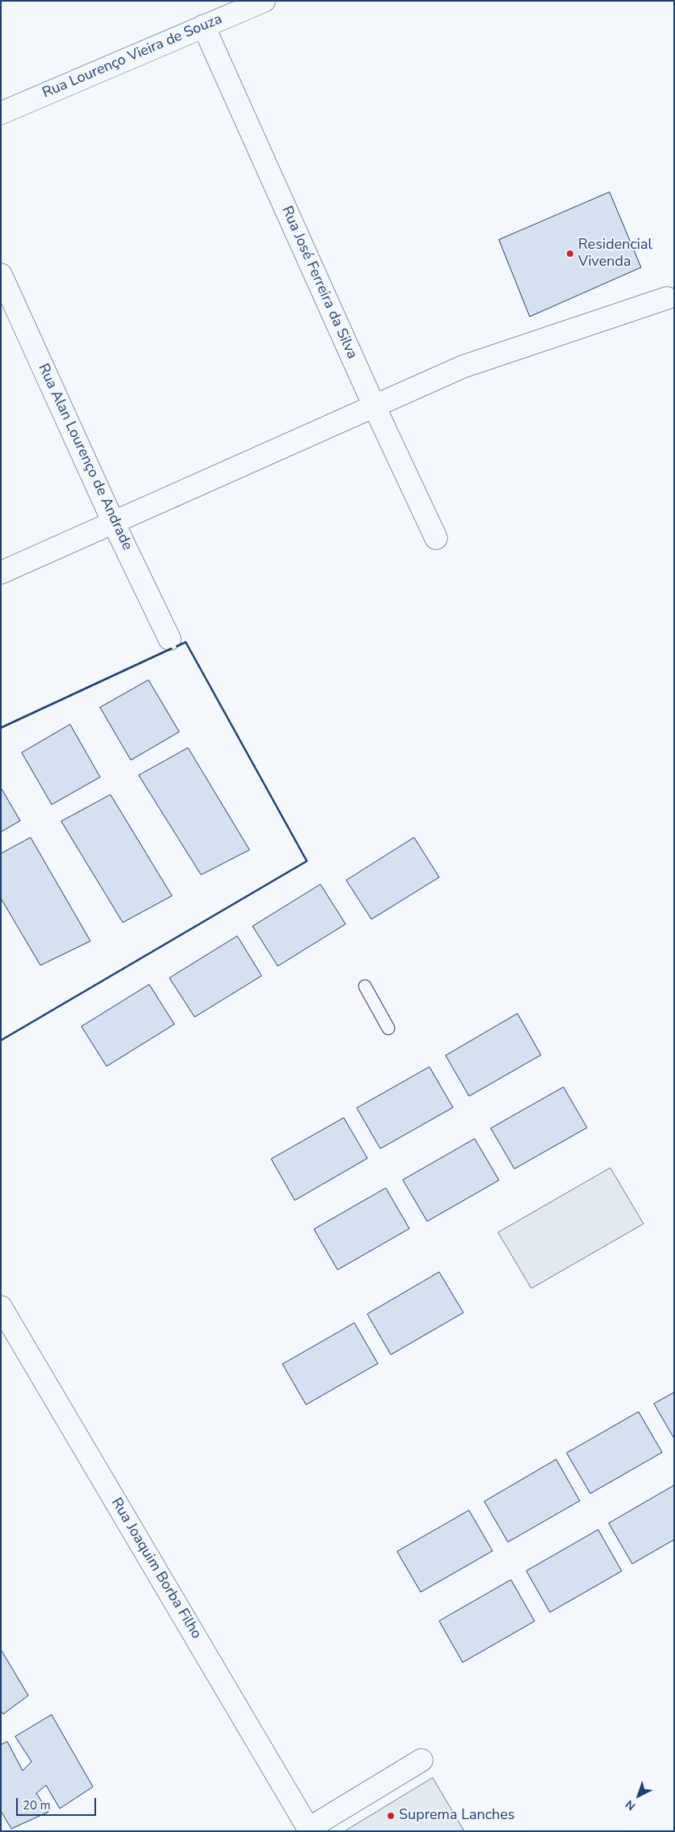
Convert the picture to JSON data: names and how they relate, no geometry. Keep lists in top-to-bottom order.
{
  "streets": {
    "street": [
      "Rua Lourenço Vieira de Souza",
      "Rua José Ferreira da Silva",
      "Rua Alan Lourenço de Andrade",
      "Rua Joaquim Borba Filho"
    ]
  },
  "crossings": [
    ["Rua Lourenço Vieira de Souza", "Rua José Ferreira da Silva"]
  ],
  "places": ["Residencial Vivenda", "Suprema Lanches"],
  "scale_bar": "20 m",
  "north": "bottom left"
}
